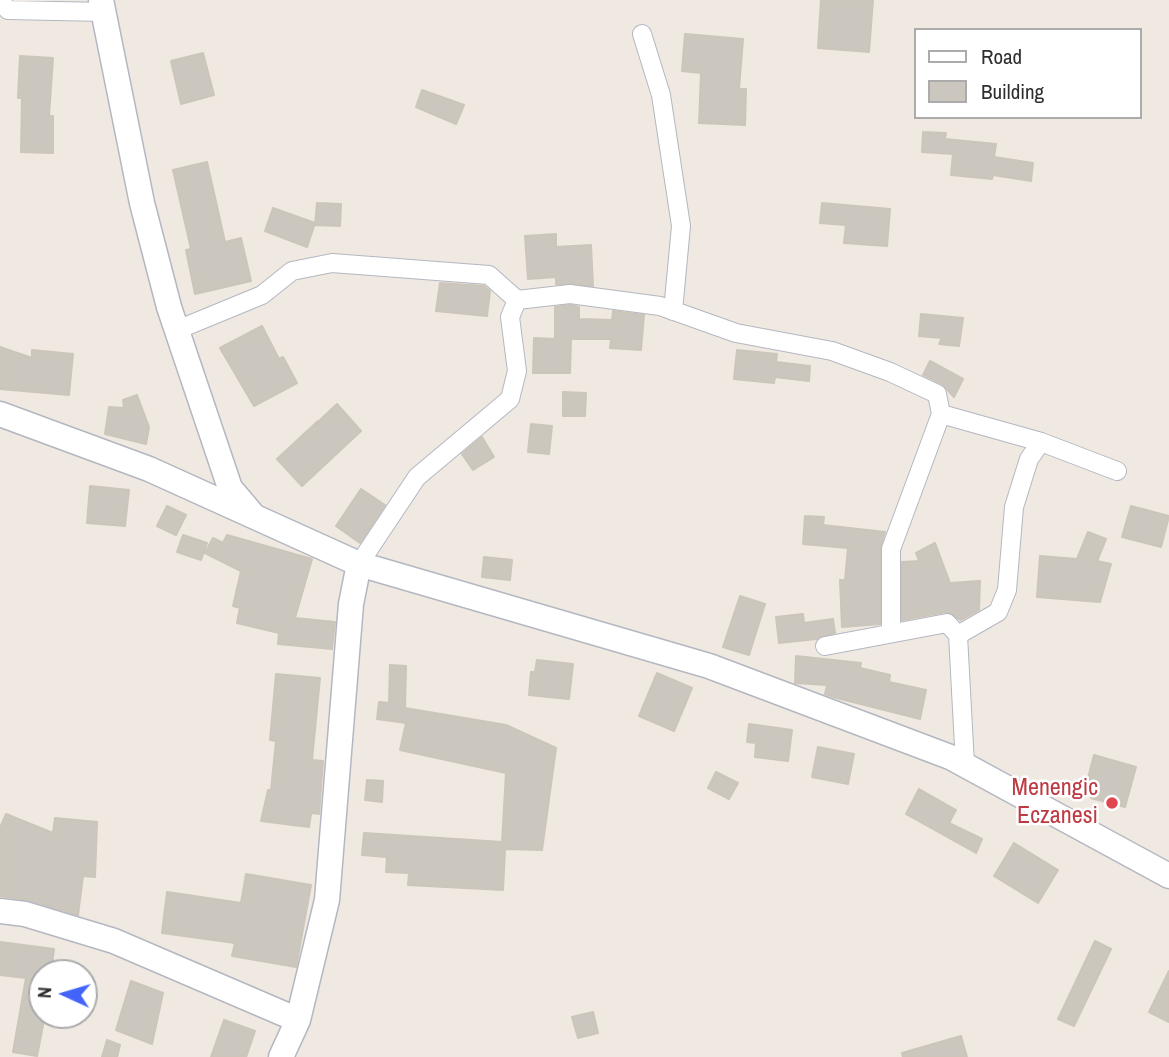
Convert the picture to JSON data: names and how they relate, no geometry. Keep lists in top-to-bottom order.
{
  "places": ["Menengic Eczanesi"],
  "legend": ["Road", "Building"],
  "north": "left"
}
